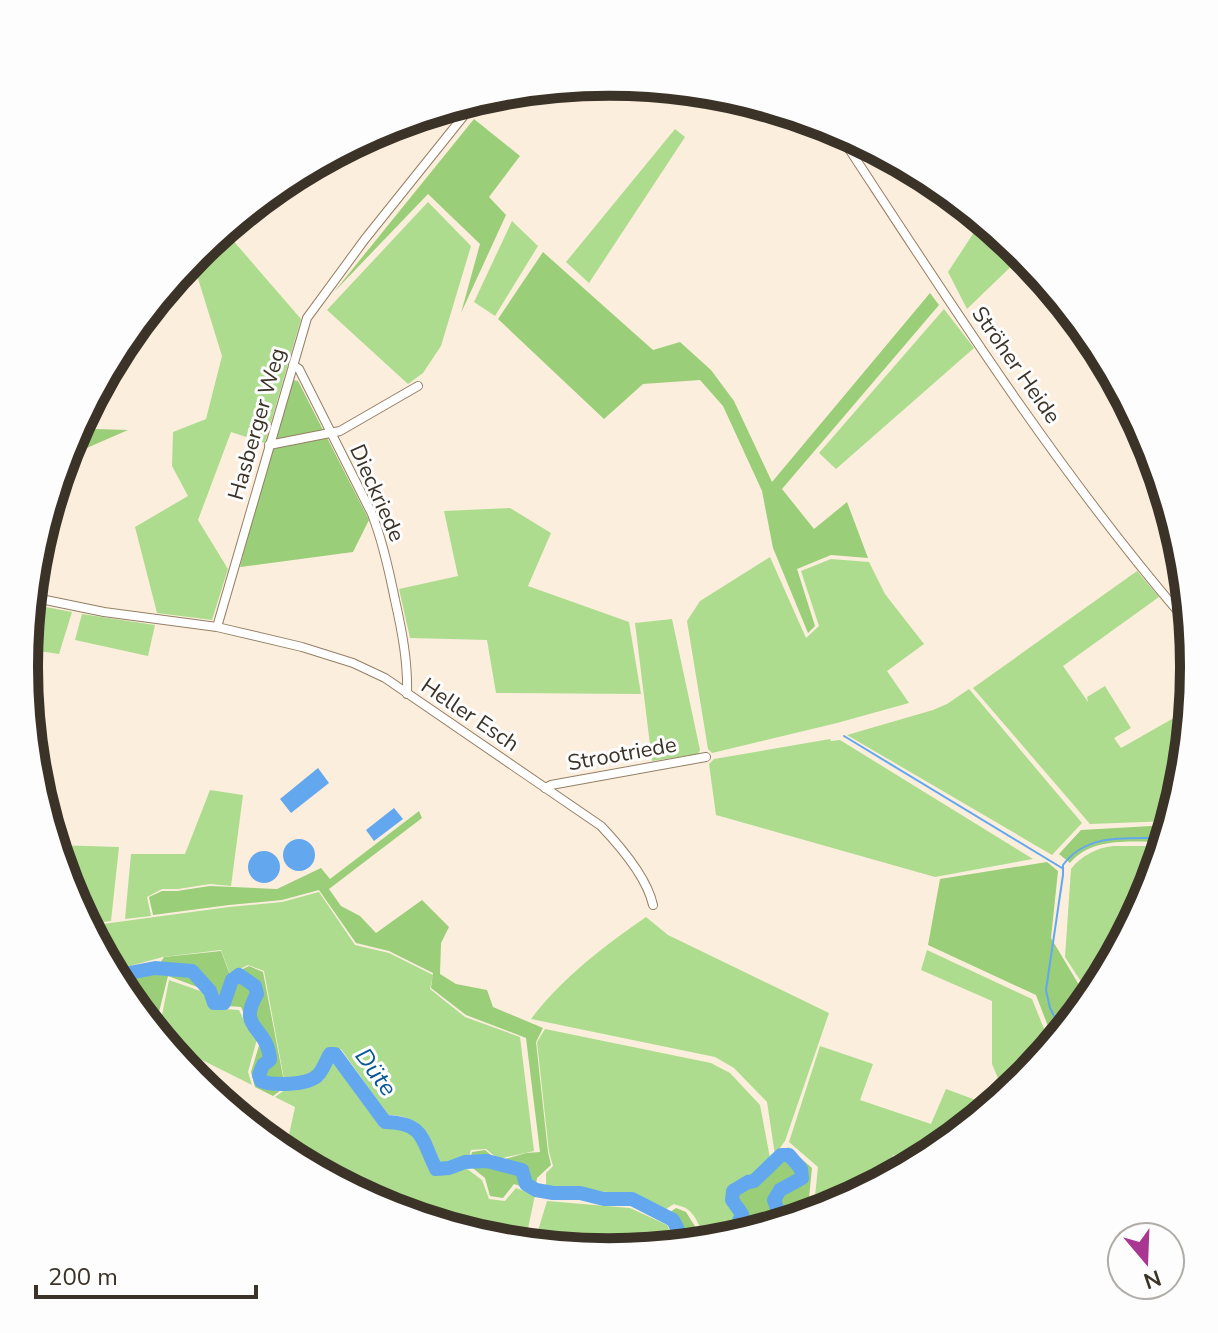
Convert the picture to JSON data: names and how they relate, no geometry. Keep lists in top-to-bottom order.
{
  "streets": {
    "street": [
      "Ströher Heide",
      "Hasberger Weg",
      "Dieckriede",
      "Heller Esch",
      "Strootriede"
    ]
  },
  "crossings": [
    ["Hasberger Weg", "Dieckriede"],
    ["Hasberger Weg", "Heller Esch"],
    ["Dieckriede", "Heller Esch"],
    ["Heller Esch", "Strootriede"]
  ],
  "water": ["Düte"],
  "scale_bar": "200 m",
  "north": "bottom"
}
